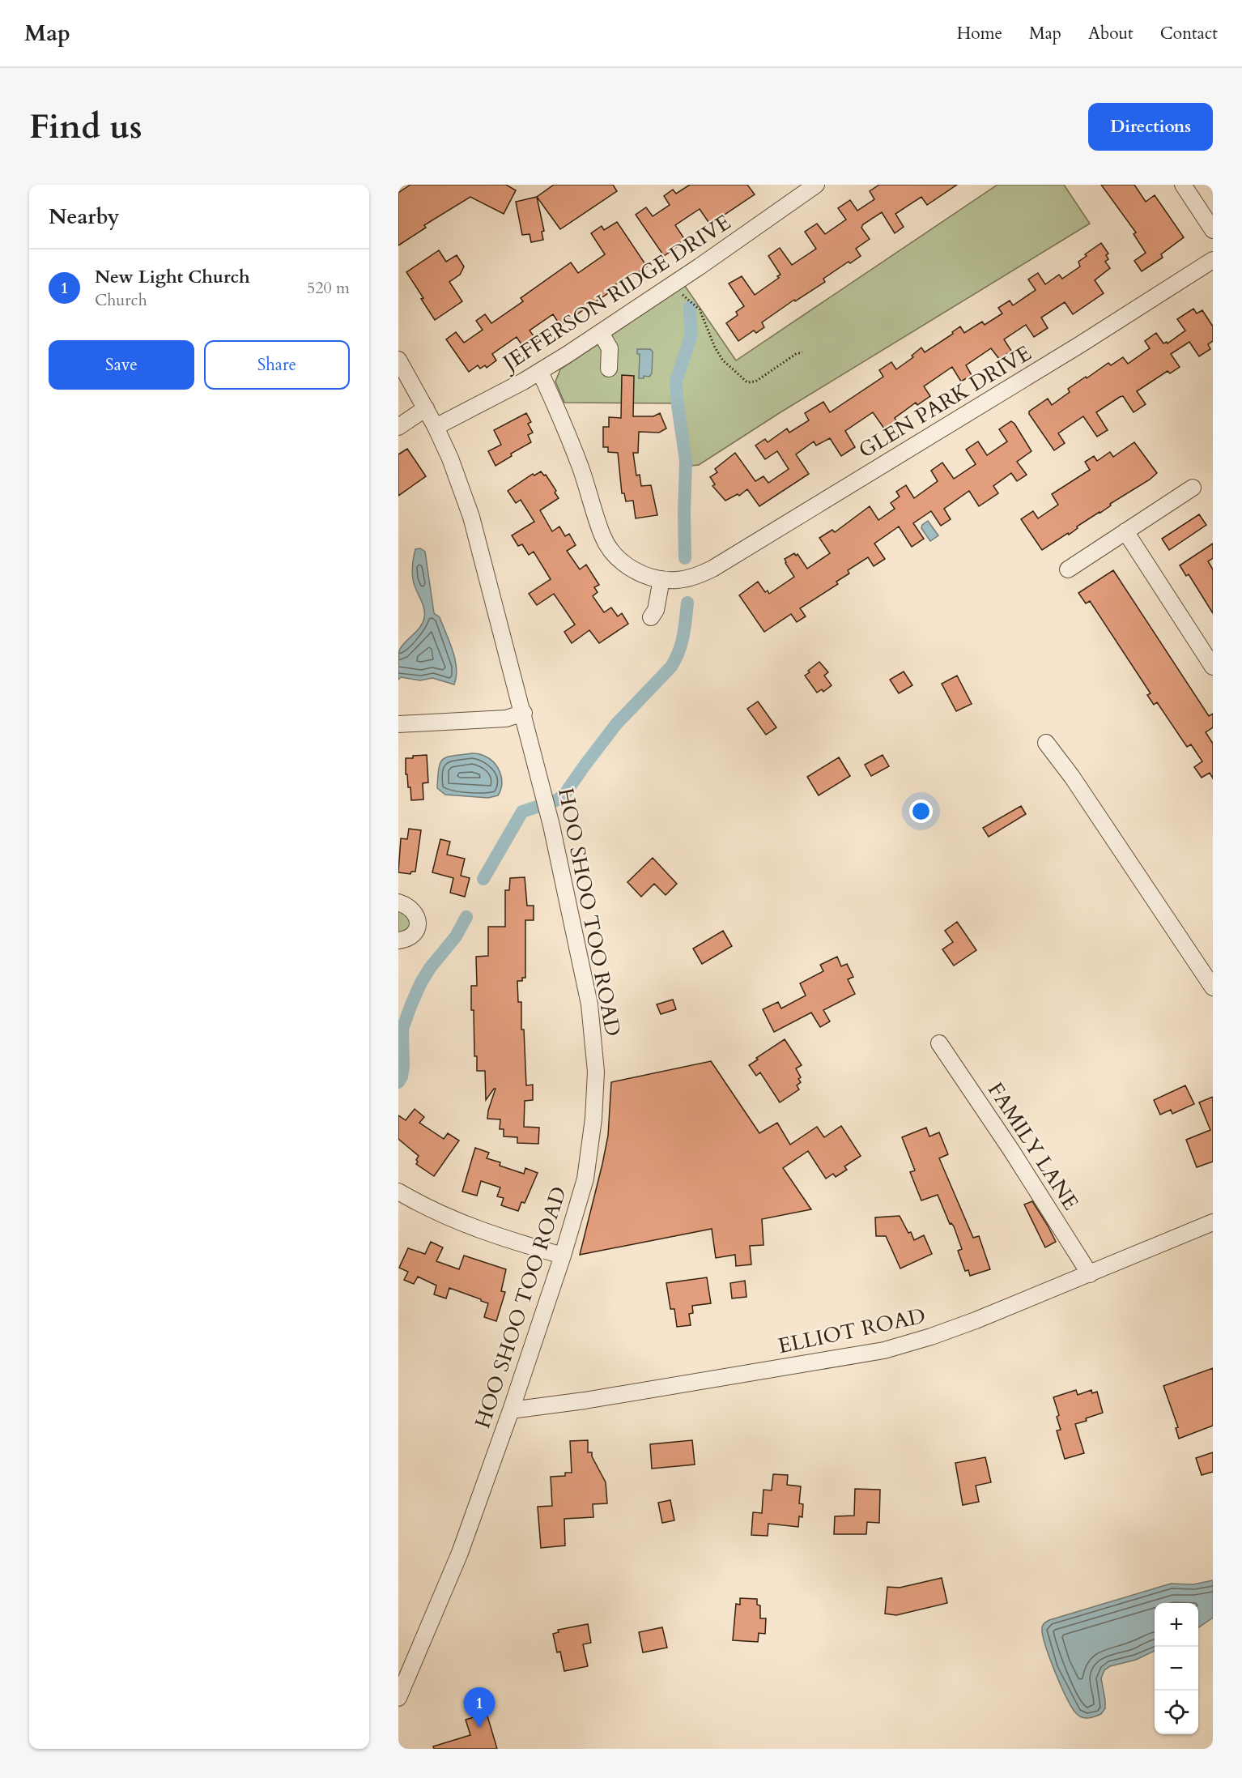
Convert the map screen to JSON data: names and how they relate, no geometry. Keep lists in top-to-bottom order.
{
  "streets": {
    "street": [
      "JEFFERSON RIDGE DRIVE",
      "GLEN PARK DRIVE",
      "HOO SHOO TOO ROAD",
      "FAMILY LANE",
      "ELLIOT ROAD"
    ]
  },
  "crossings": [
    ["JEFFERSON RIDGE DRIVE", "HOO SHOO TOO ROAD"],
    ["HOO SHOO TOO ROAD", "ELLIOT ROAD"],
    ["FAMILY LANE", "ELLIOT ROAD"]
  ],
  "page": {
    "header": "Map",
    "nav": [
      "Home",
      "Map",
      "About",
      "Contact"
    ],
    "buttons": [
      "Directions",
      ["Save", "Share"]
    ],
    "title": "Find us",
    "heading": "Nearby",
    "list": [
      {
        "mark": "1",
        "name": "New Light Church",
        "note": "Church",
        "value": "520 m"
      }
    ],
    "map_buttons": ["+", "−"],
    "pins": "1"
  }
}
